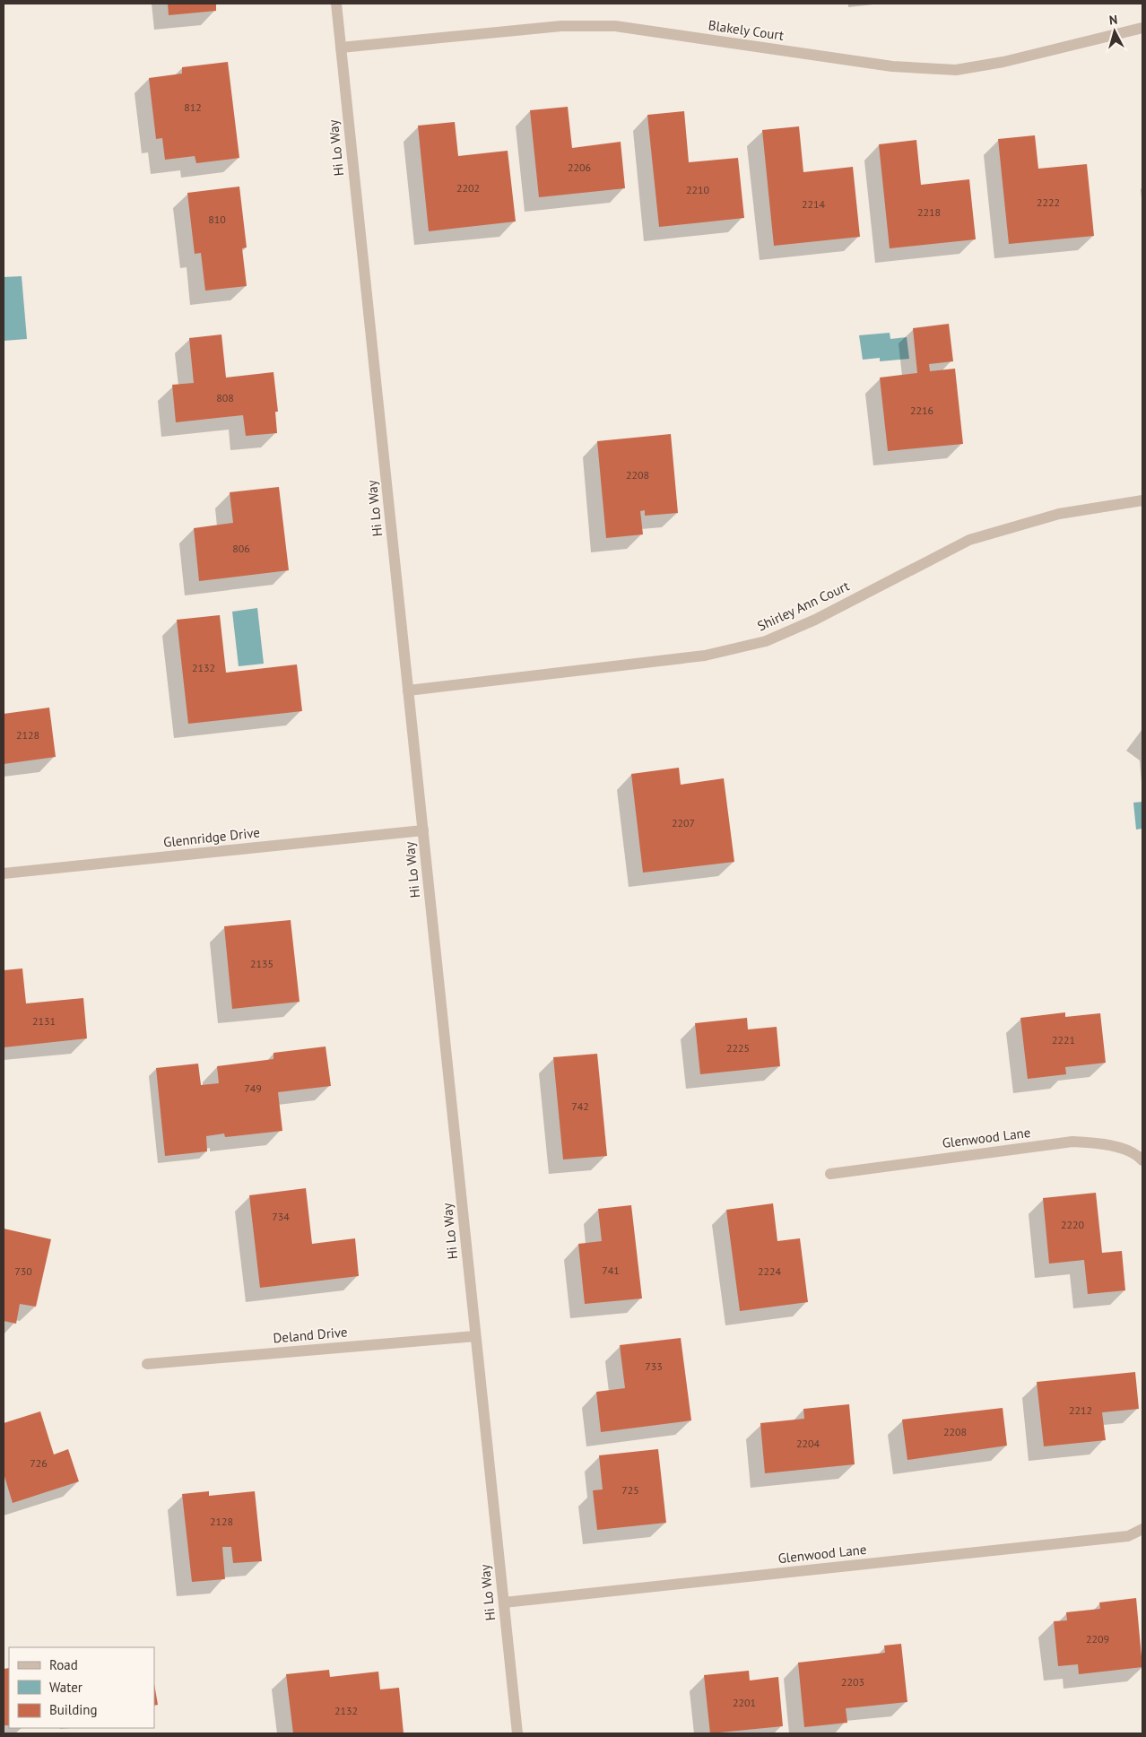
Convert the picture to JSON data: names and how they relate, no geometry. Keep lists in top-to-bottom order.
{
  "streets": {
    "street": [
      "Blakely Court",
      "Hi Lo Way",
      "Shirley Ann Court",
      "Glennridge Drive",
      "Glenwood Lane",
      "Deland Drive"
    ]
  },
  "crossings": [
    ["Blakely Court", "Hi Lo Way"],
    ["Hi Lo Way", "Shirley Ann Court"],
    ["Hi Lo Way", "Glennridge Drive"],
    ["Hi Lo Way", "Glenwood Lane"],
    ["Hi Lo Way", "Deland Drive"]
  ],
  "house_numbers": [
    "812",
    "2206",
    "2202",
    "2210",
    "2222",
    "2214",
    "2218",
    "810",
    "808",
    "2216",
    "2208",
    "806",
    "2132",
    "2128",
    "2207",
    "2135",
    "2131",
    "2221",
    "2225",
    "749",
    "742",
    "734",
    "2220",
    "741",
    "730",
    "2224",
    "733",
    "2212",
    "2208",
    "2204",
    "726",
    "725",
    "2128",
    "2209",
    "2203",
    "2201",
    "2132"
  ],
  "legend": ["Road", "Water", "Building"],
  "north": "top"
}
